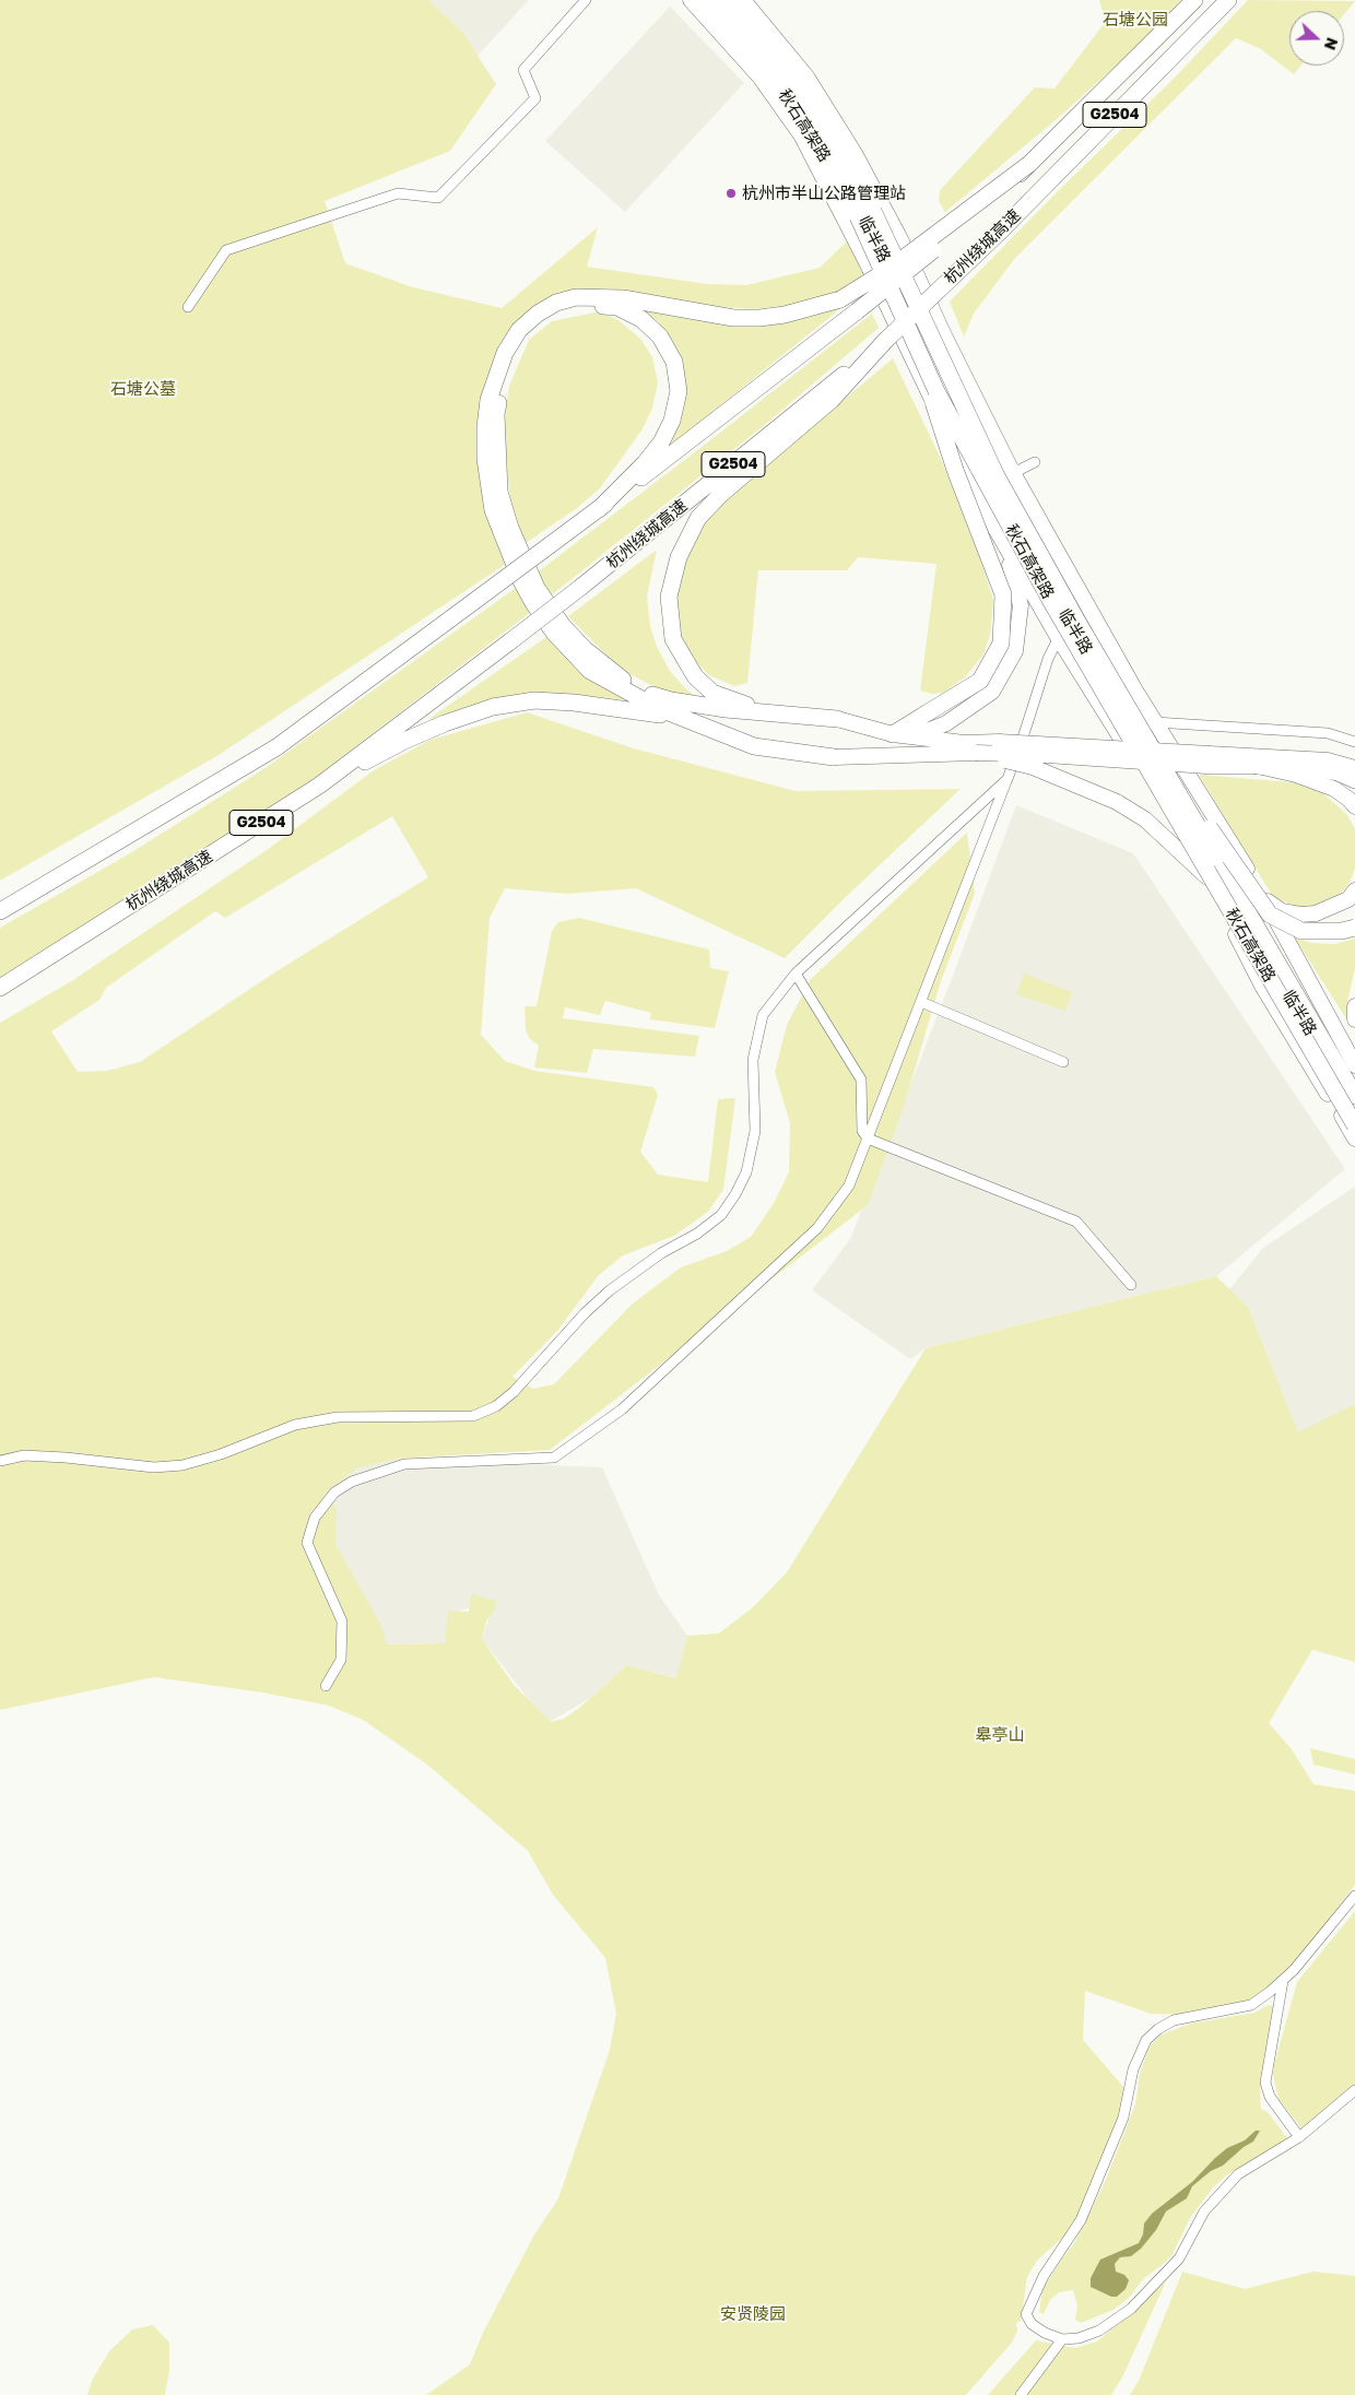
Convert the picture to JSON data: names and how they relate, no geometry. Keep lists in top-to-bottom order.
{
  "streets": {
    "highway": ["G2504", "秋石高架路", "杭州绕城高速"],
    "main road": ["临半路"]
  },
  "parks": [
    "石塘公园",
    "石塘公墓",
    "皋亭山",
    "安贤陵园"
  ],
  "places": ["杭州市半山公路管理站"],
  "north": "right"
}
